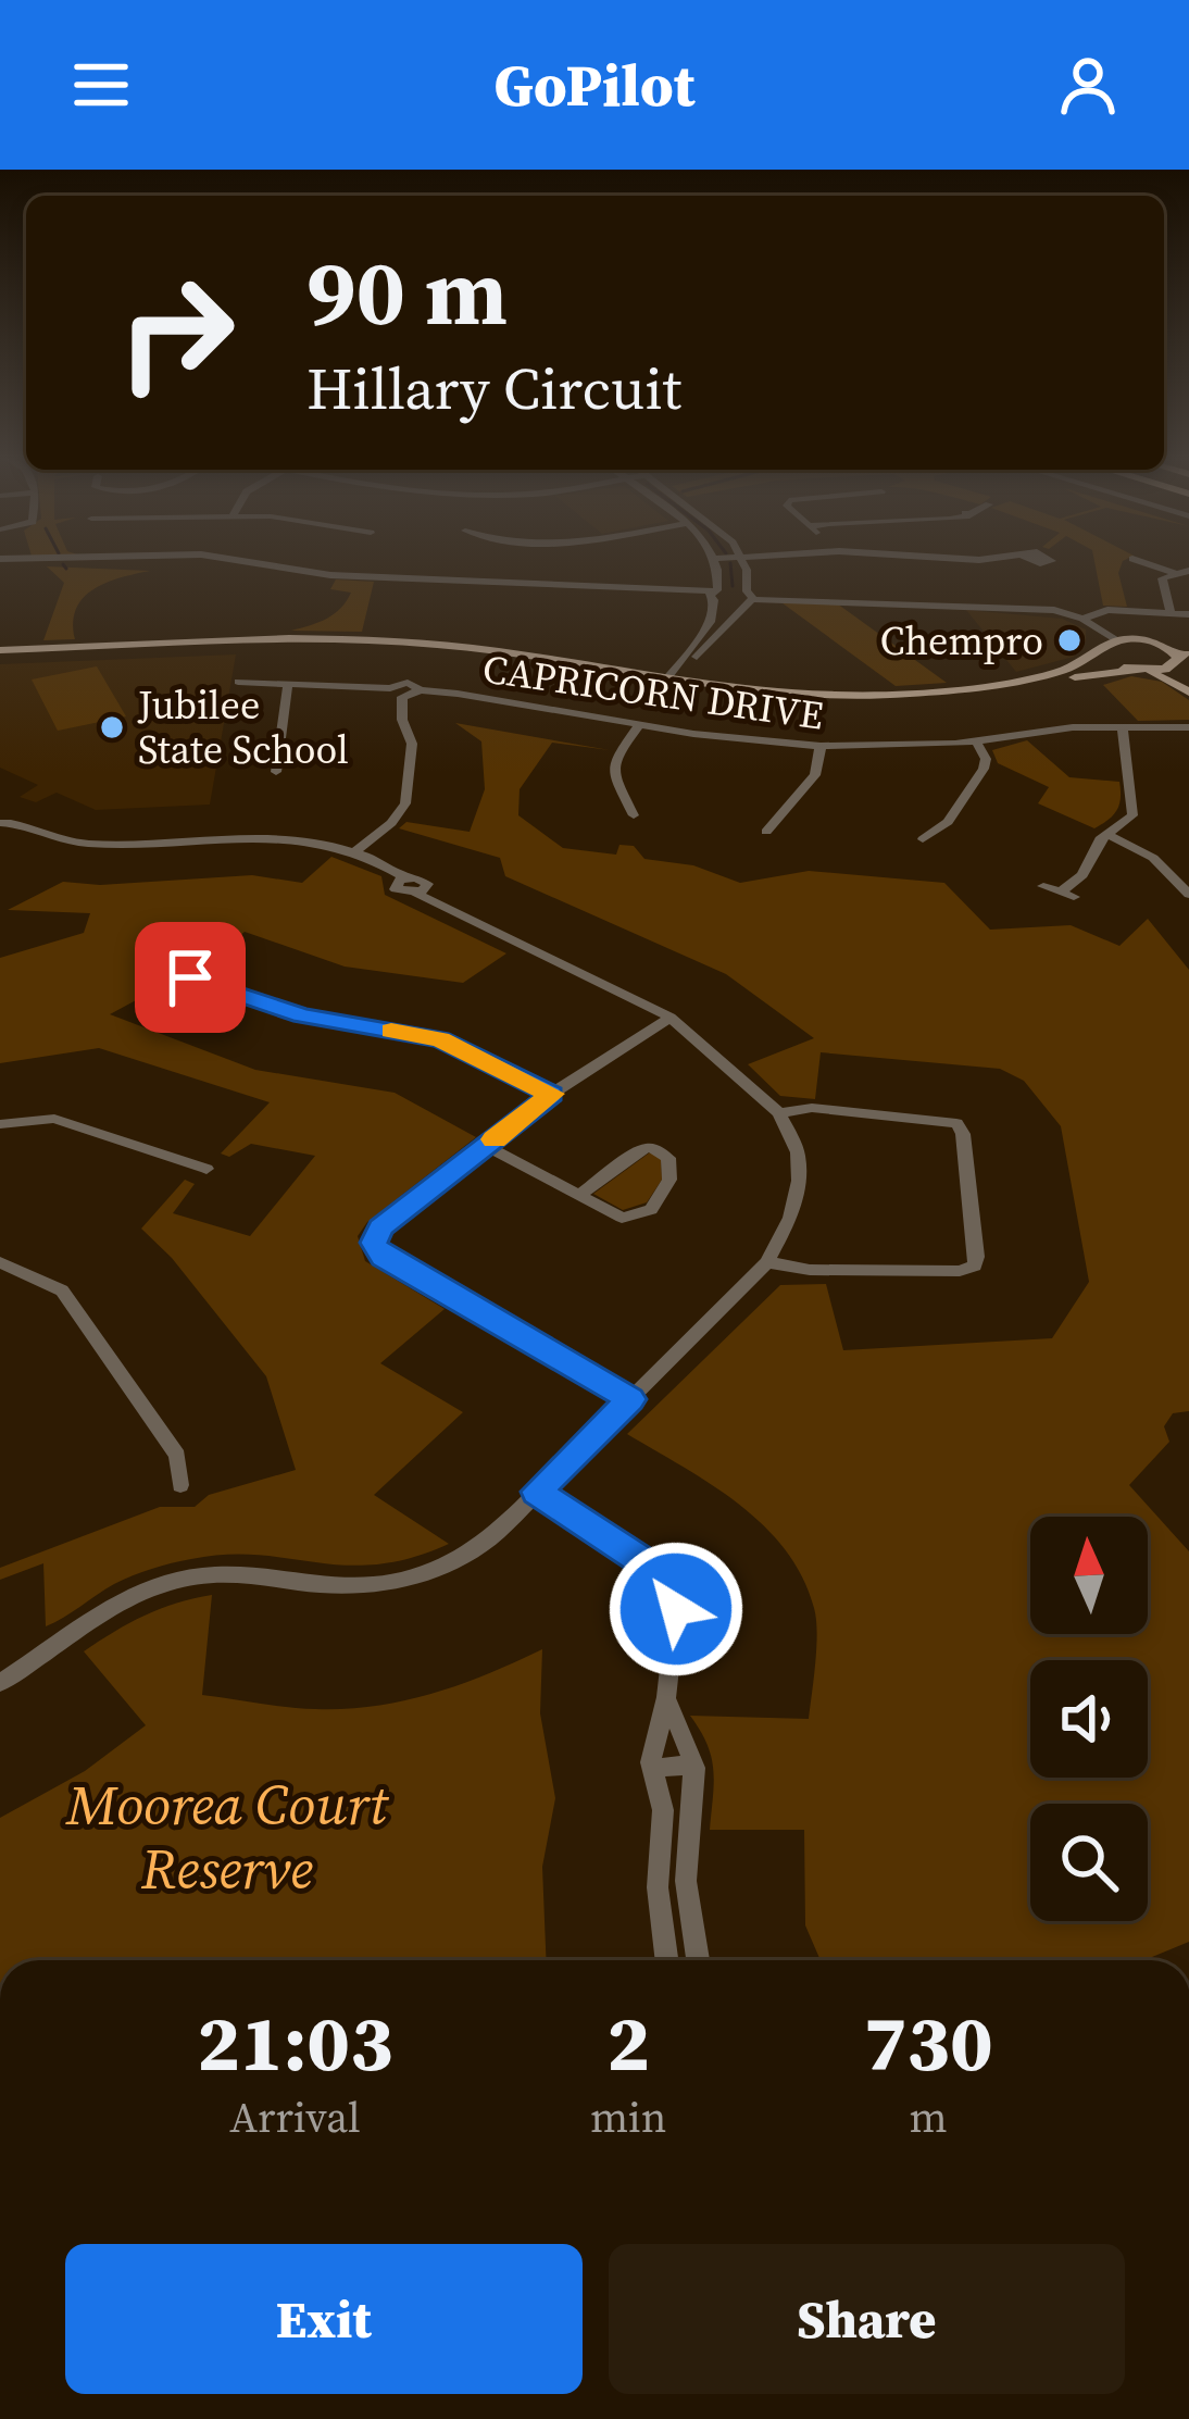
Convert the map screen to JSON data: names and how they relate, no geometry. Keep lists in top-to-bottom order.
{
  "streets": {
    "street": ["CAPRICORN DRIVE"]
  },
  "parks": ["Moorea Court Reserve"],
  "places": ["Chempro", "Jubilee State School"],
  "north": "top",
  "page": {
    "header": "GoPilot",
    "turn": ["90 m", "Hillary Circuit"],
    "eta": [
      "21:03",
      "Arrival",
      "2",
      "min",
      "730",
      "m"
    ],
    "buttons": ["Exit", "Share"]
  }
}
